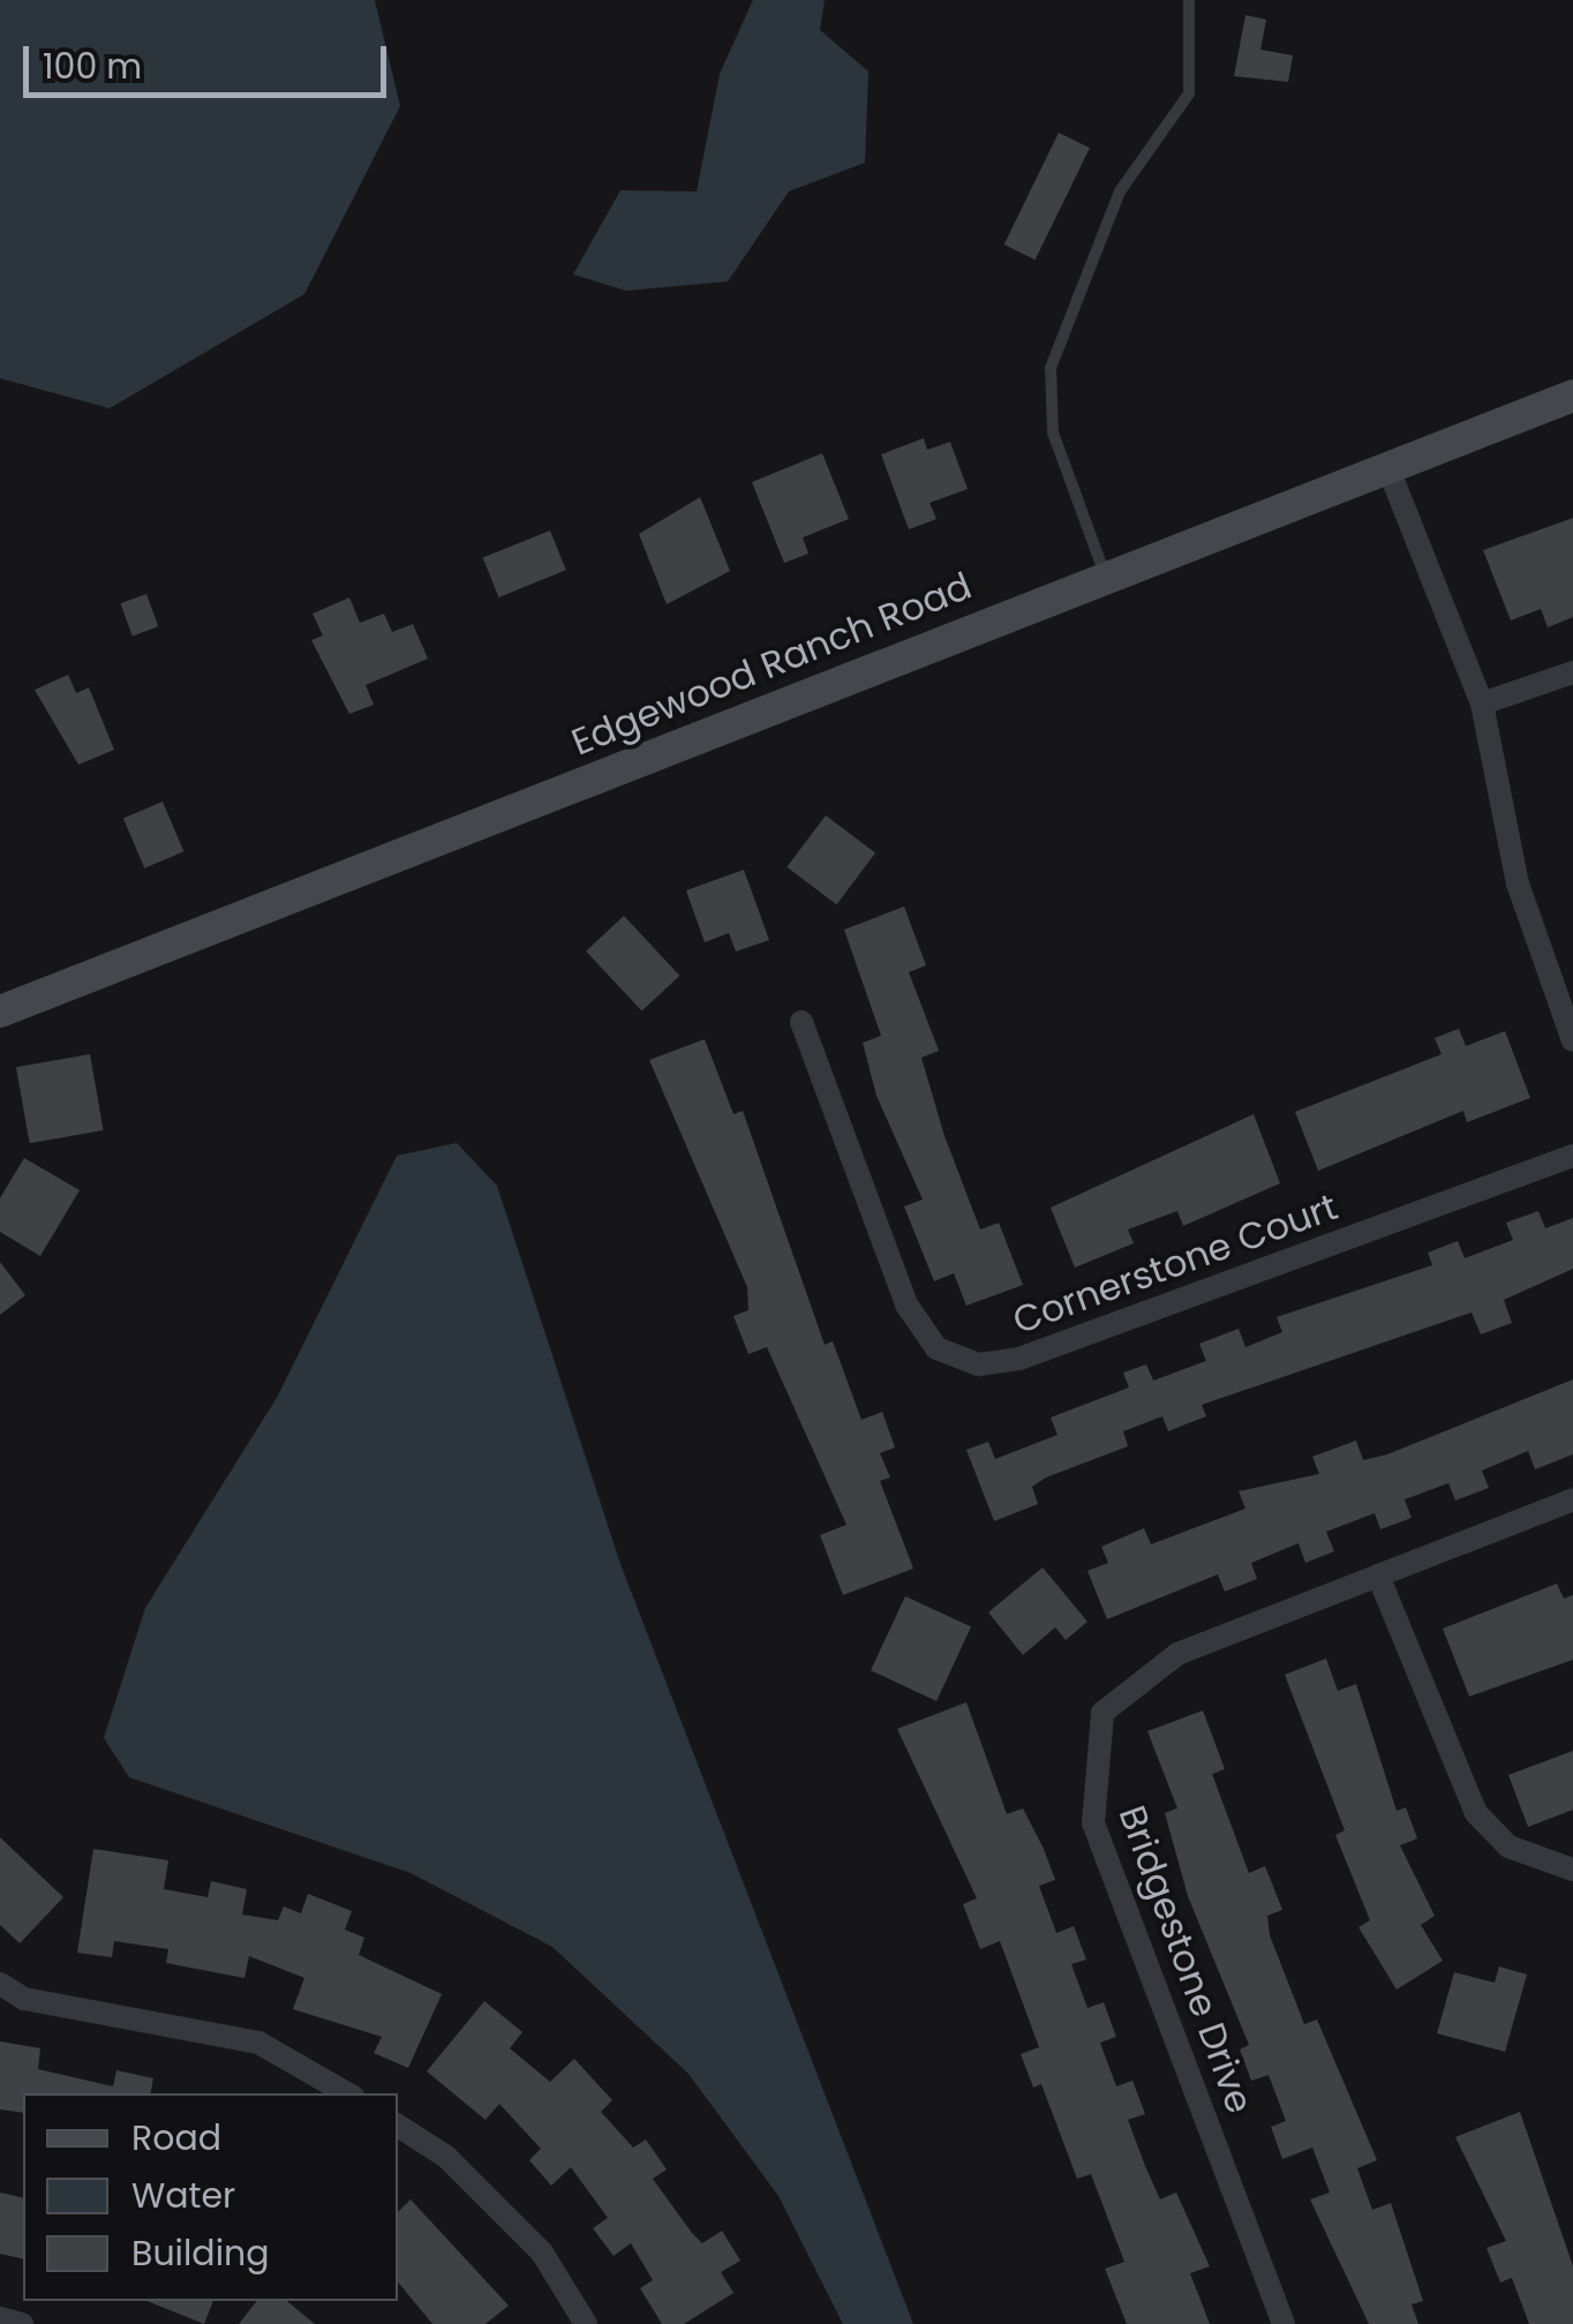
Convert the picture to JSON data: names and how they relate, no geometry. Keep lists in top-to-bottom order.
{
  "streets": {
    "street": ["Edgewood Ranch Road", "Cornerstone Court", "Bridgestone Drive"]
  },
  "legend": ["Road", "Water", "Building"],
  "scale_bar": "100 m"
}
